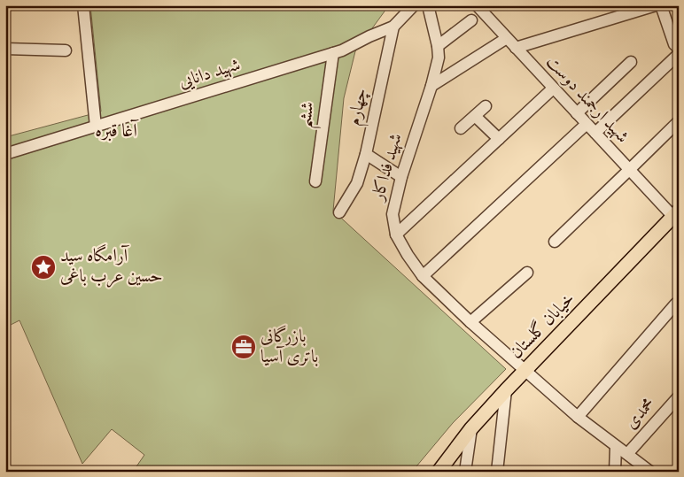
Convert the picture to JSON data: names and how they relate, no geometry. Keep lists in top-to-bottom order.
{
  "streets": {
    "main road": ["خیابان گلستان"],
    "street": [
      "شهید دانایی",
      "شهید ارجمند دوست",
      "چهارم",
      "ششم",
      "شهید فداکار",
      "محمدی"
    ]
  },
  "crossings": [
    ["شهید دانایی", "چهارم"],
    ["شهید دانایی", "ششم"],
    ["شهید ارجمند دوست", "خیابان گلستان"],
    ["چهارم", "شهید فداکار"],
    ["شهید فداکار", "خیابان گلستان"],
    ["شهید فداکار", "محمدی"]
  ],
  "districts": ["آغا قبره"],
  "places": {
    "place": ["آرامگاه سید حسین عرب باغی"],
    "office": ["بازرگانی باتری آسیا"]
  }
}
